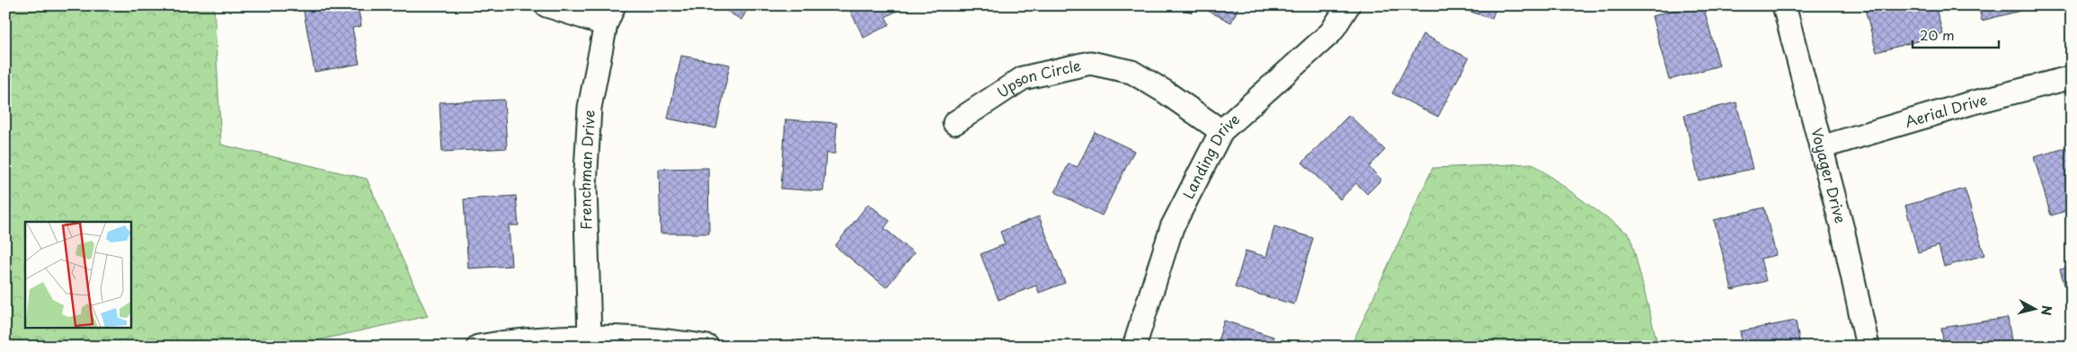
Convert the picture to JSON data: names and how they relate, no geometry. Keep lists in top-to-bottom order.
{
  "streets": {
    "street": [
      "Upson Circle",
      "Aerial Drive",
      "Landing Drive",
      "Frenchman Drive",
      "Voyager Drive"
    ]
  },
  "crossings": [
    ["Upson Circle", "Landing Drive"],
    ["Aerial Drive", "Voyager Drive"]
  ],
  "scale_bar": "20 m",
  "north": "right"
}
